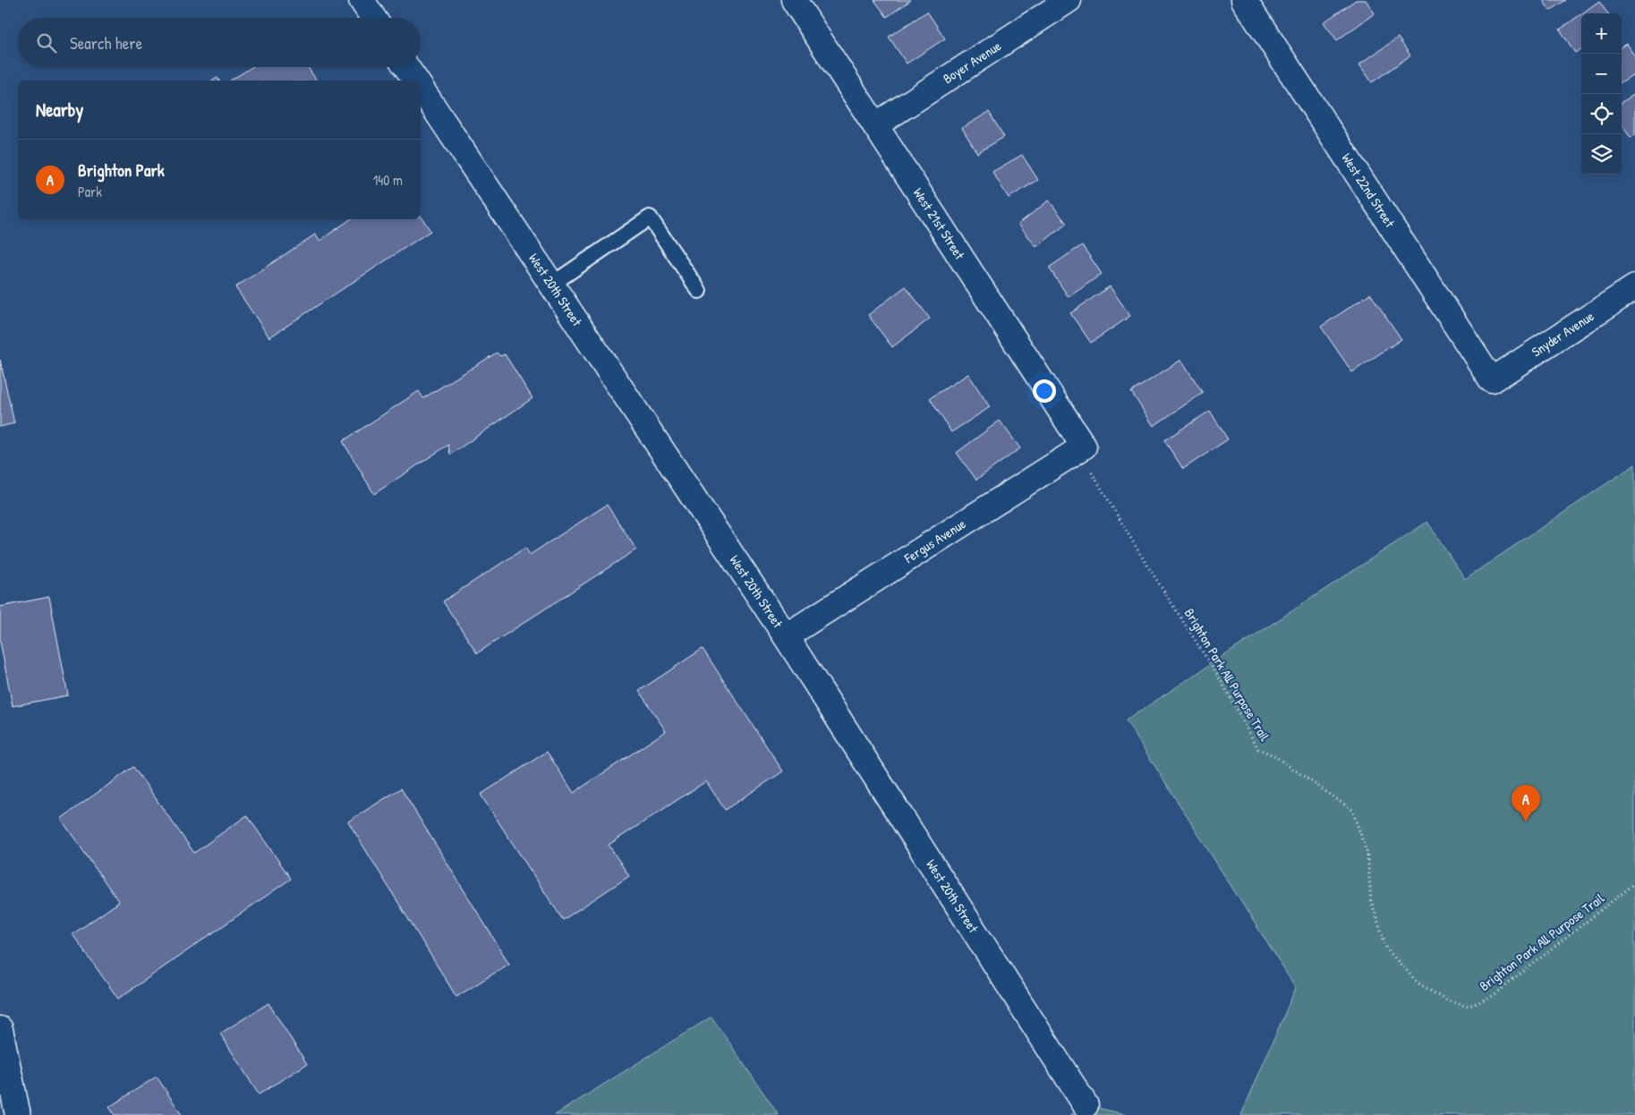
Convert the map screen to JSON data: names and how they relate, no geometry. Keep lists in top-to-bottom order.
{
  "streets": {
    "street": [
      "Boyer Avenue",
      "West 22nd Street",
      "West 21st Street",
      "West 20th Street",
      "Snyder Avenue",
      "Fergus Avenue"
    ],
    "path": ["Brighton Park All Purpose Trail"]
  },
  "crossings": [
    ["Boyer Avenue", "West 21st Street"],
    ["West 22nd Street", "Snyder Avenue"],
    ["West 21st Street", "Fergus Avenue"],
    ["West 21st Street", "Brighton Park All Purpose Trail"],
    ["West 20th Street", "Fergus Avenue"],
    ["Fergus Avenue", "Brighton Park All Purpose Trail"]
  ],
  "page": {
    "map_buttons": ["+", "−"],
    "search": "Search here",
    "heading": "Nearby",
    "list": [
      {
        "mark": "A",
        "name": "Brighton Park",
        "note": "Park",
        "value": "140 m"
      }
    ],
    "pins": "A"
  }
}
